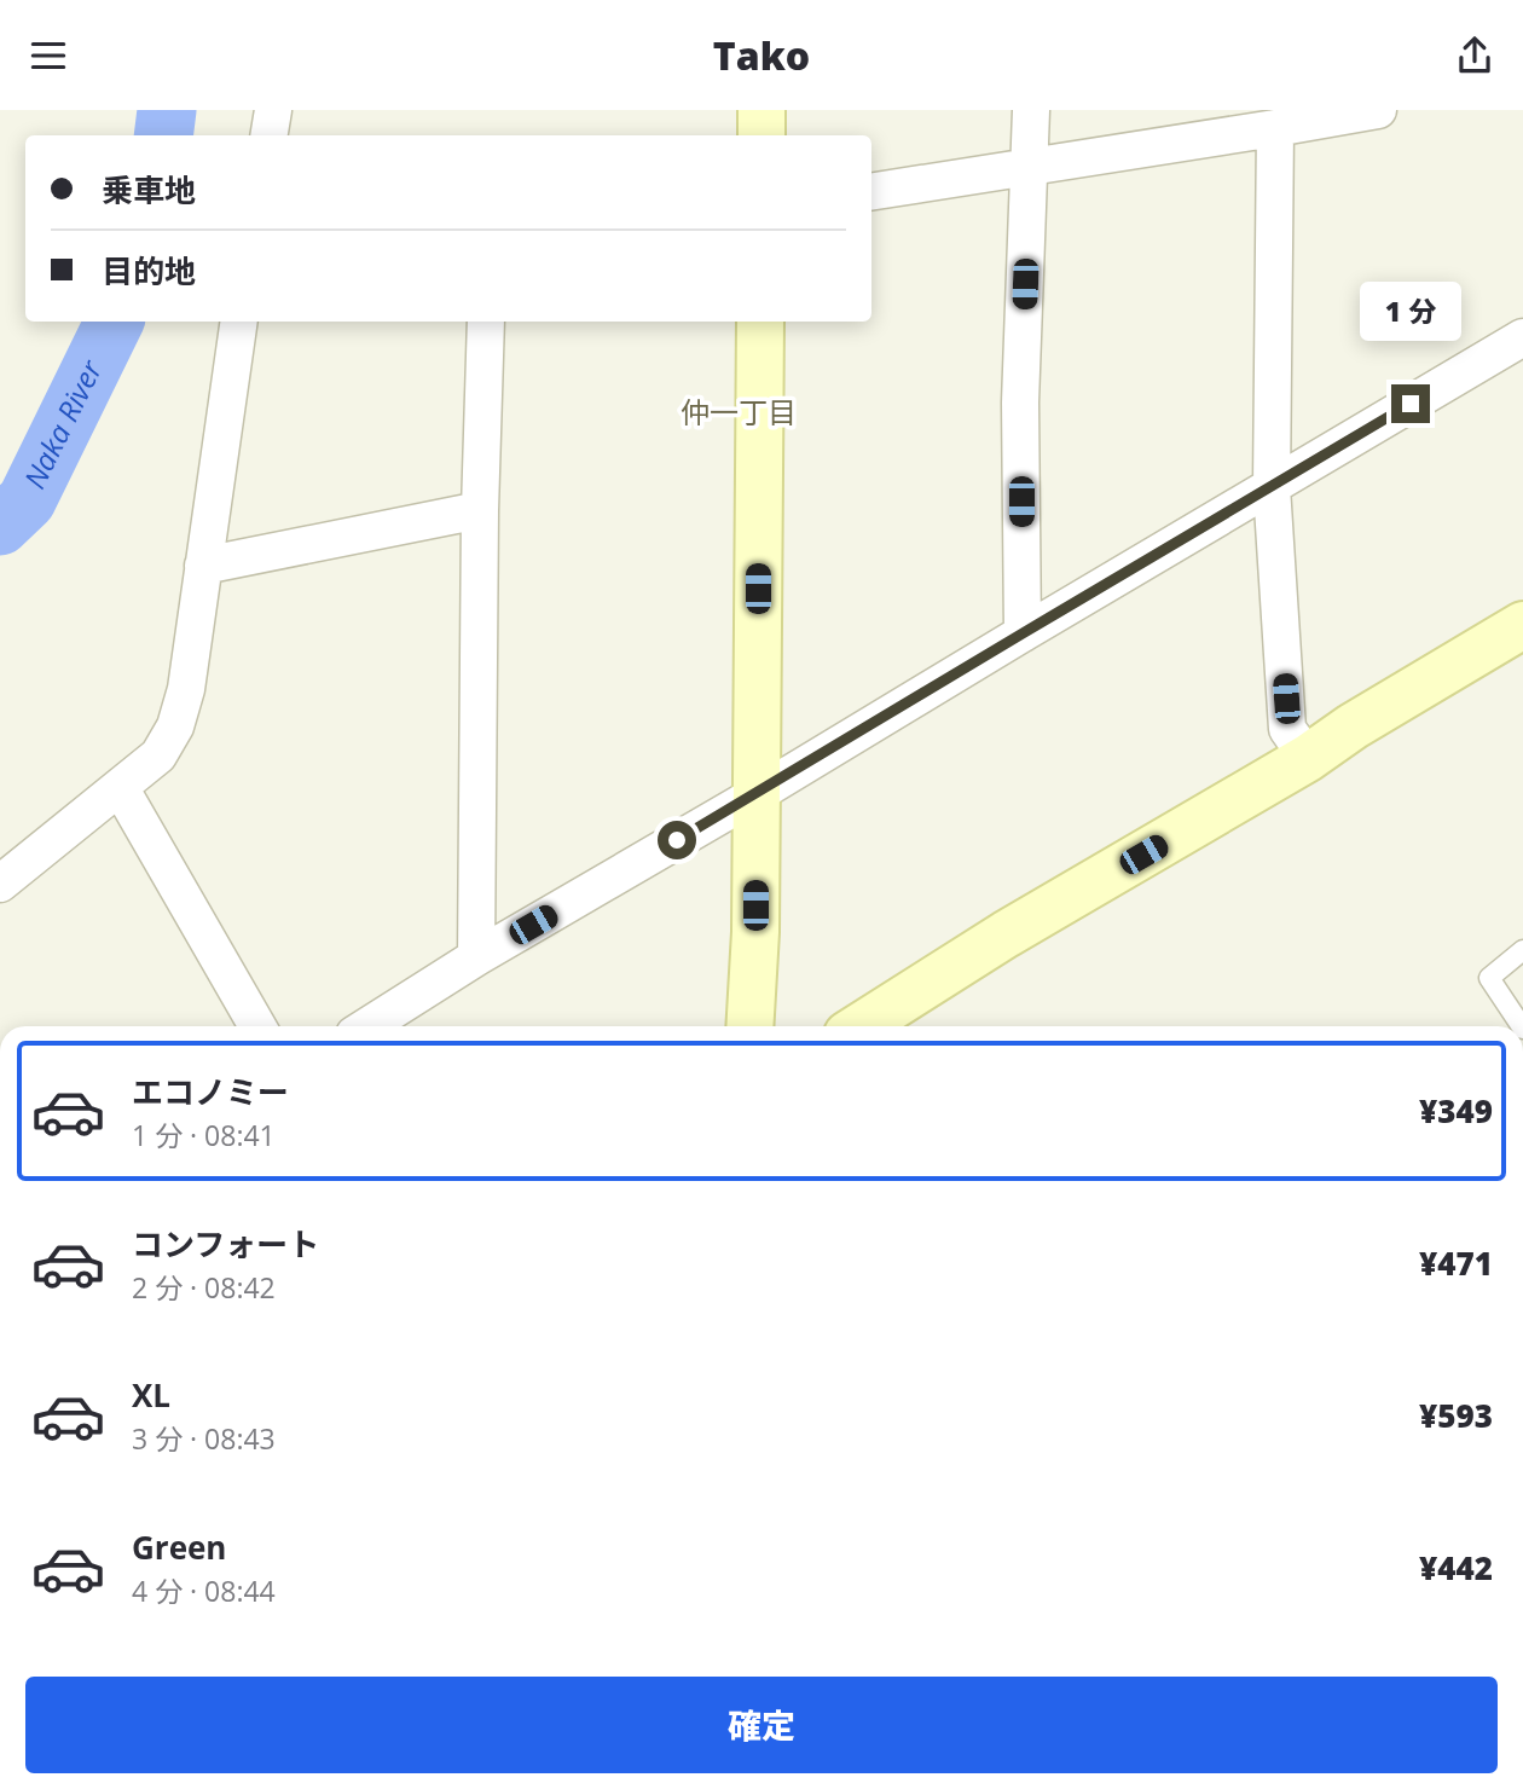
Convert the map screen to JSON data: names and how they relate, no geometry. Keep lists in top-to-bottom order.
{
  "districts": ["仲一丁目"],
  "water": ["Naka River"],
  "page": {
    "header": "Tako",
    "banner": ["乗車地", "目的地"],
    "bubble": "1 分",
    "list": [
      {
        "name": "エコノミー",
        "note": "1 分 · 08:41",
        "value": "¥349"
      },
      {
        "name": "コンフォート",
        "note": "2 分 · 08:42",
        "value": "¥471"
      },
      {
        "name": "XL",
        "note": "3 分 · 08:43",
        "value": "¥593"
      },
      {
        "name": "Green",
        "note": "4 分 · 08:44",
        "value": "¥442"
      }
    ],
    "buttons": "確定"
  }
}
